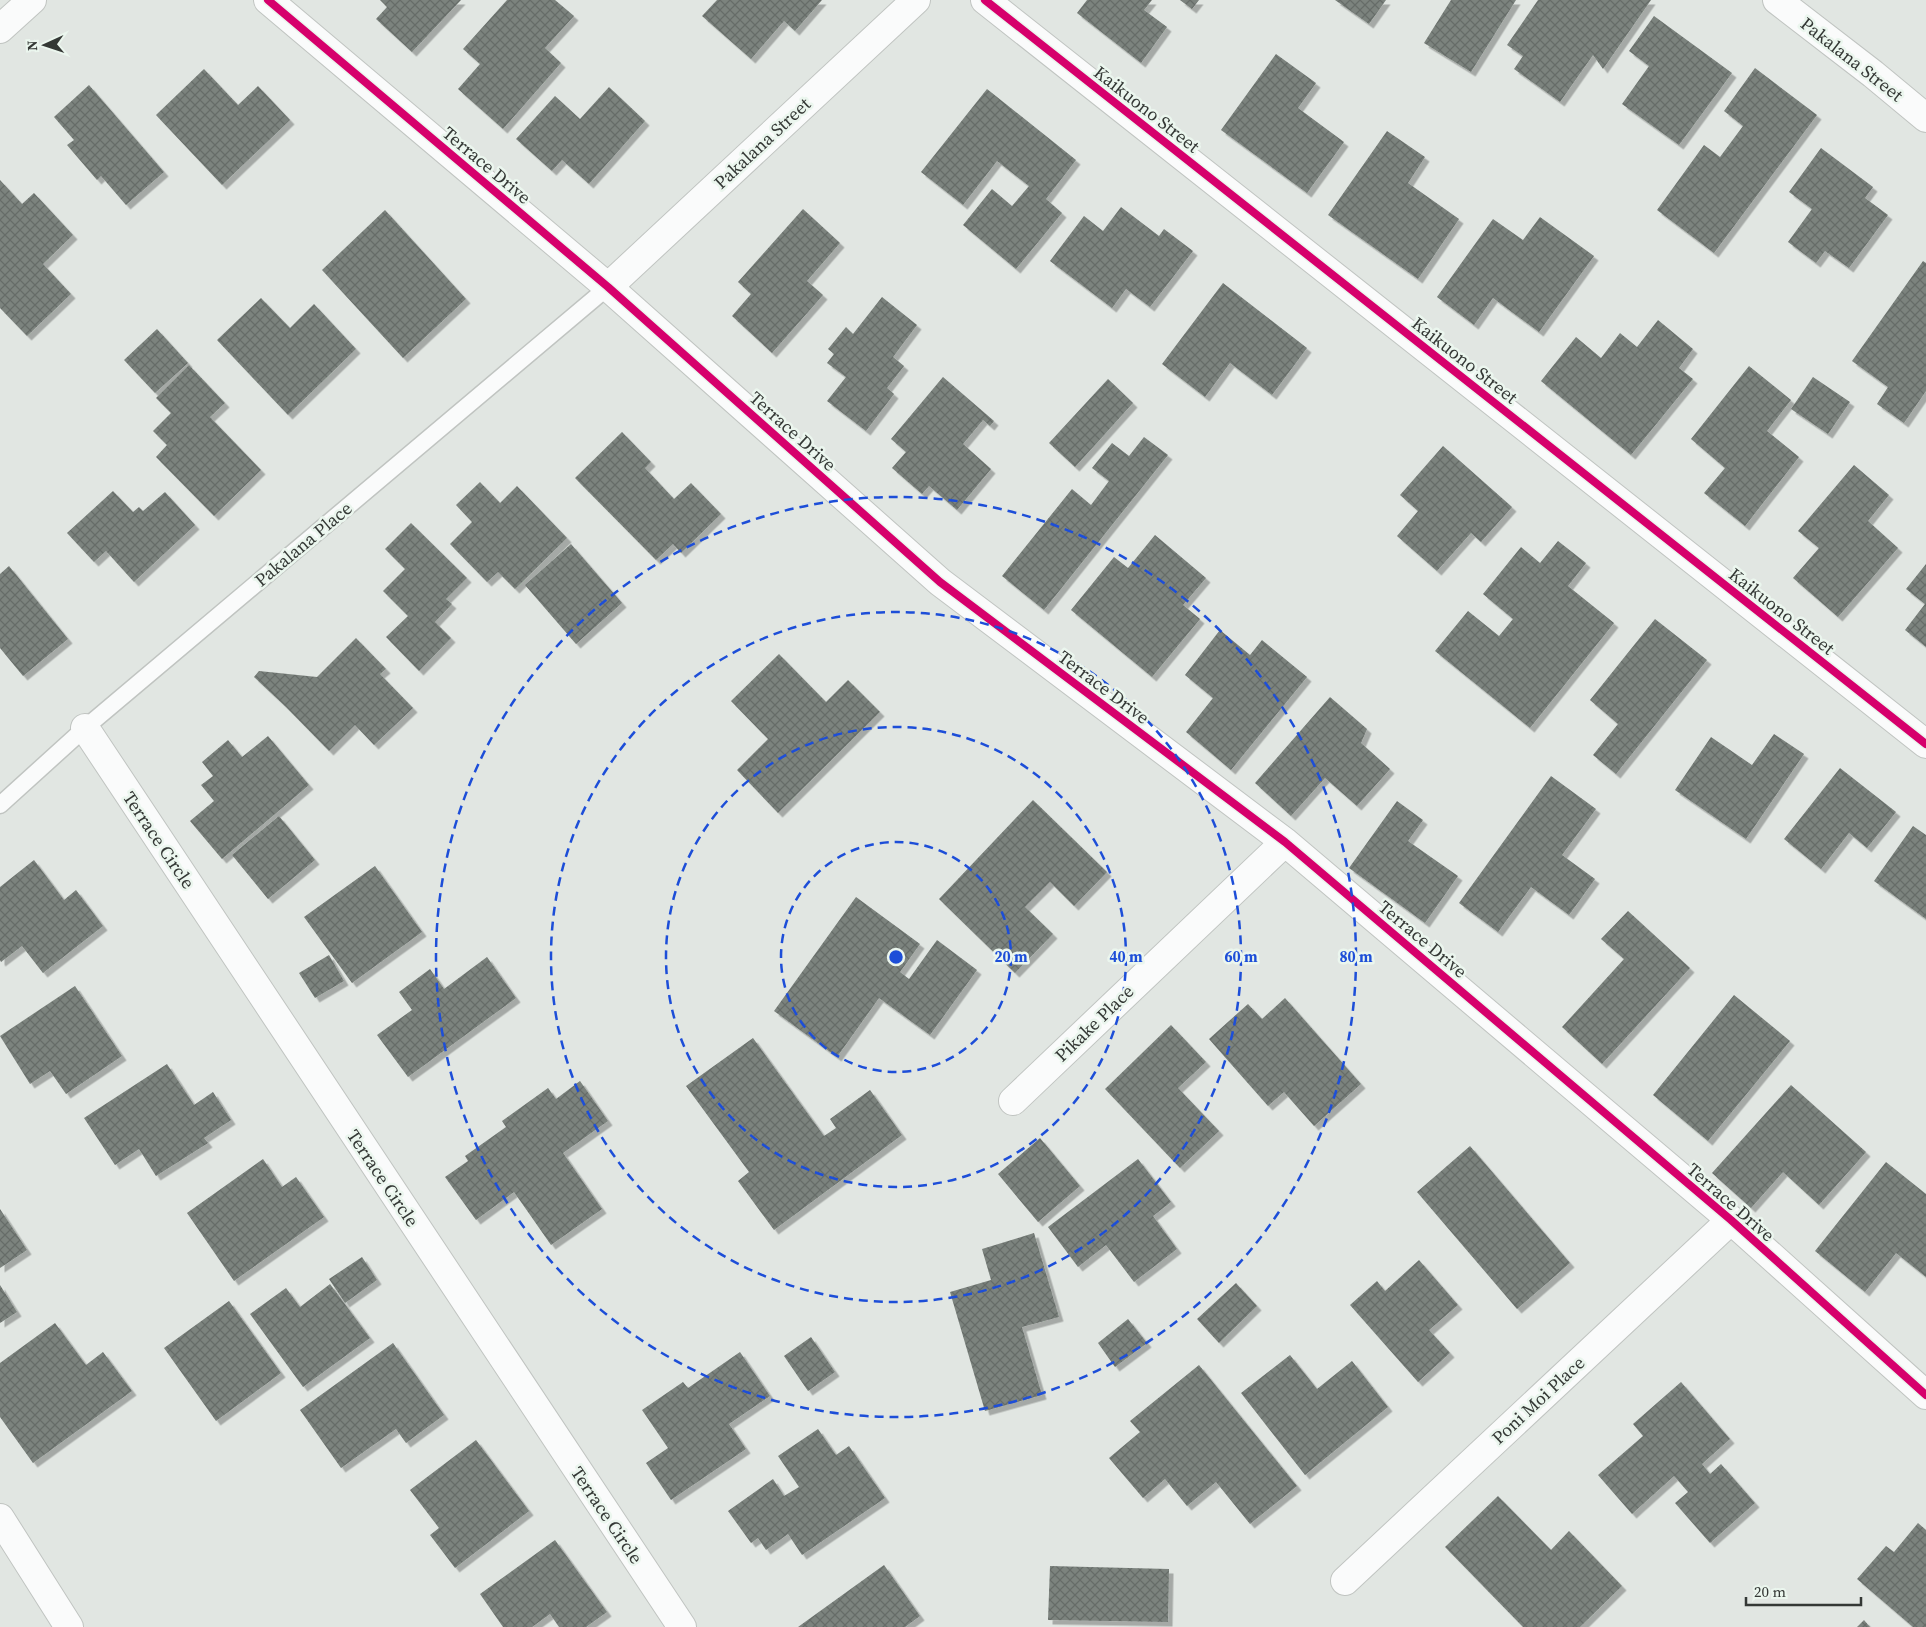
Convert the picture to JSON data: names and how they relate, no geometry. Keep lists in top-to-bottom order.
{
  "streets": {
    "street": [
      "Pakalana Street",
      "Kaikuono Street",
      "Terrace Drive",
      "Terrace Circle",
      "Pikake Place",
      "Poni Moi Place"
    ],
    "lane": ["Pakalana Place"]
  },
  "crossings": [
    ["Pakalana Street", "Terrace Drive"],
    ["Pakalana Street", "Pakalana Place"],
    ["Terrace Drive", "Pakalana Place"],
    ["Terrace Drive", "Pikake Place"],
    ["Terrace Drive", "Poni Moi Place"],
    ["Pakalana Place", "Terrace Circle"]
  ],
  "scale_bar": "20 m",
  "north": "left",
  "rings": [
    "20 m",
    "40 m",
    "60 m",
    "80 m"
  ]
}
